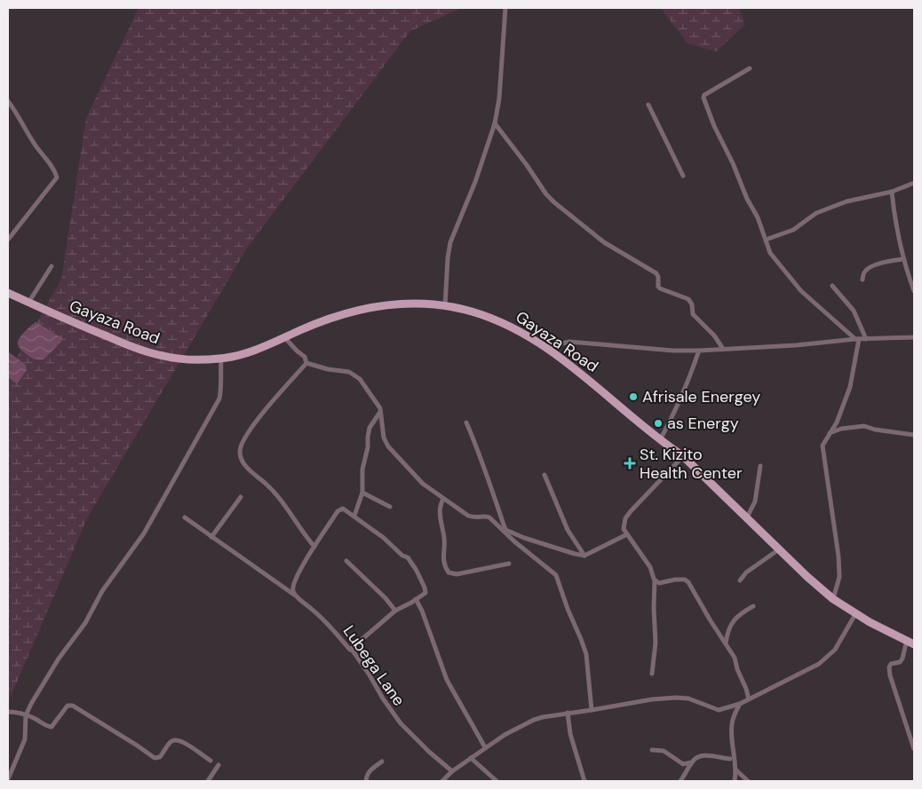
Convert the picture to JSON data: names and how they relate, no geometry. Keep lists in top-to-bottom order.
{
  "streets": {
    "main road": ["Gayaza Road"],
    "street": ["Lubega Lane"]
  },
  "places": {
    "other": ["Afrisale Energey", "as Energy"],
    "health": ["St. Kizito Health Center"]
  }
}
